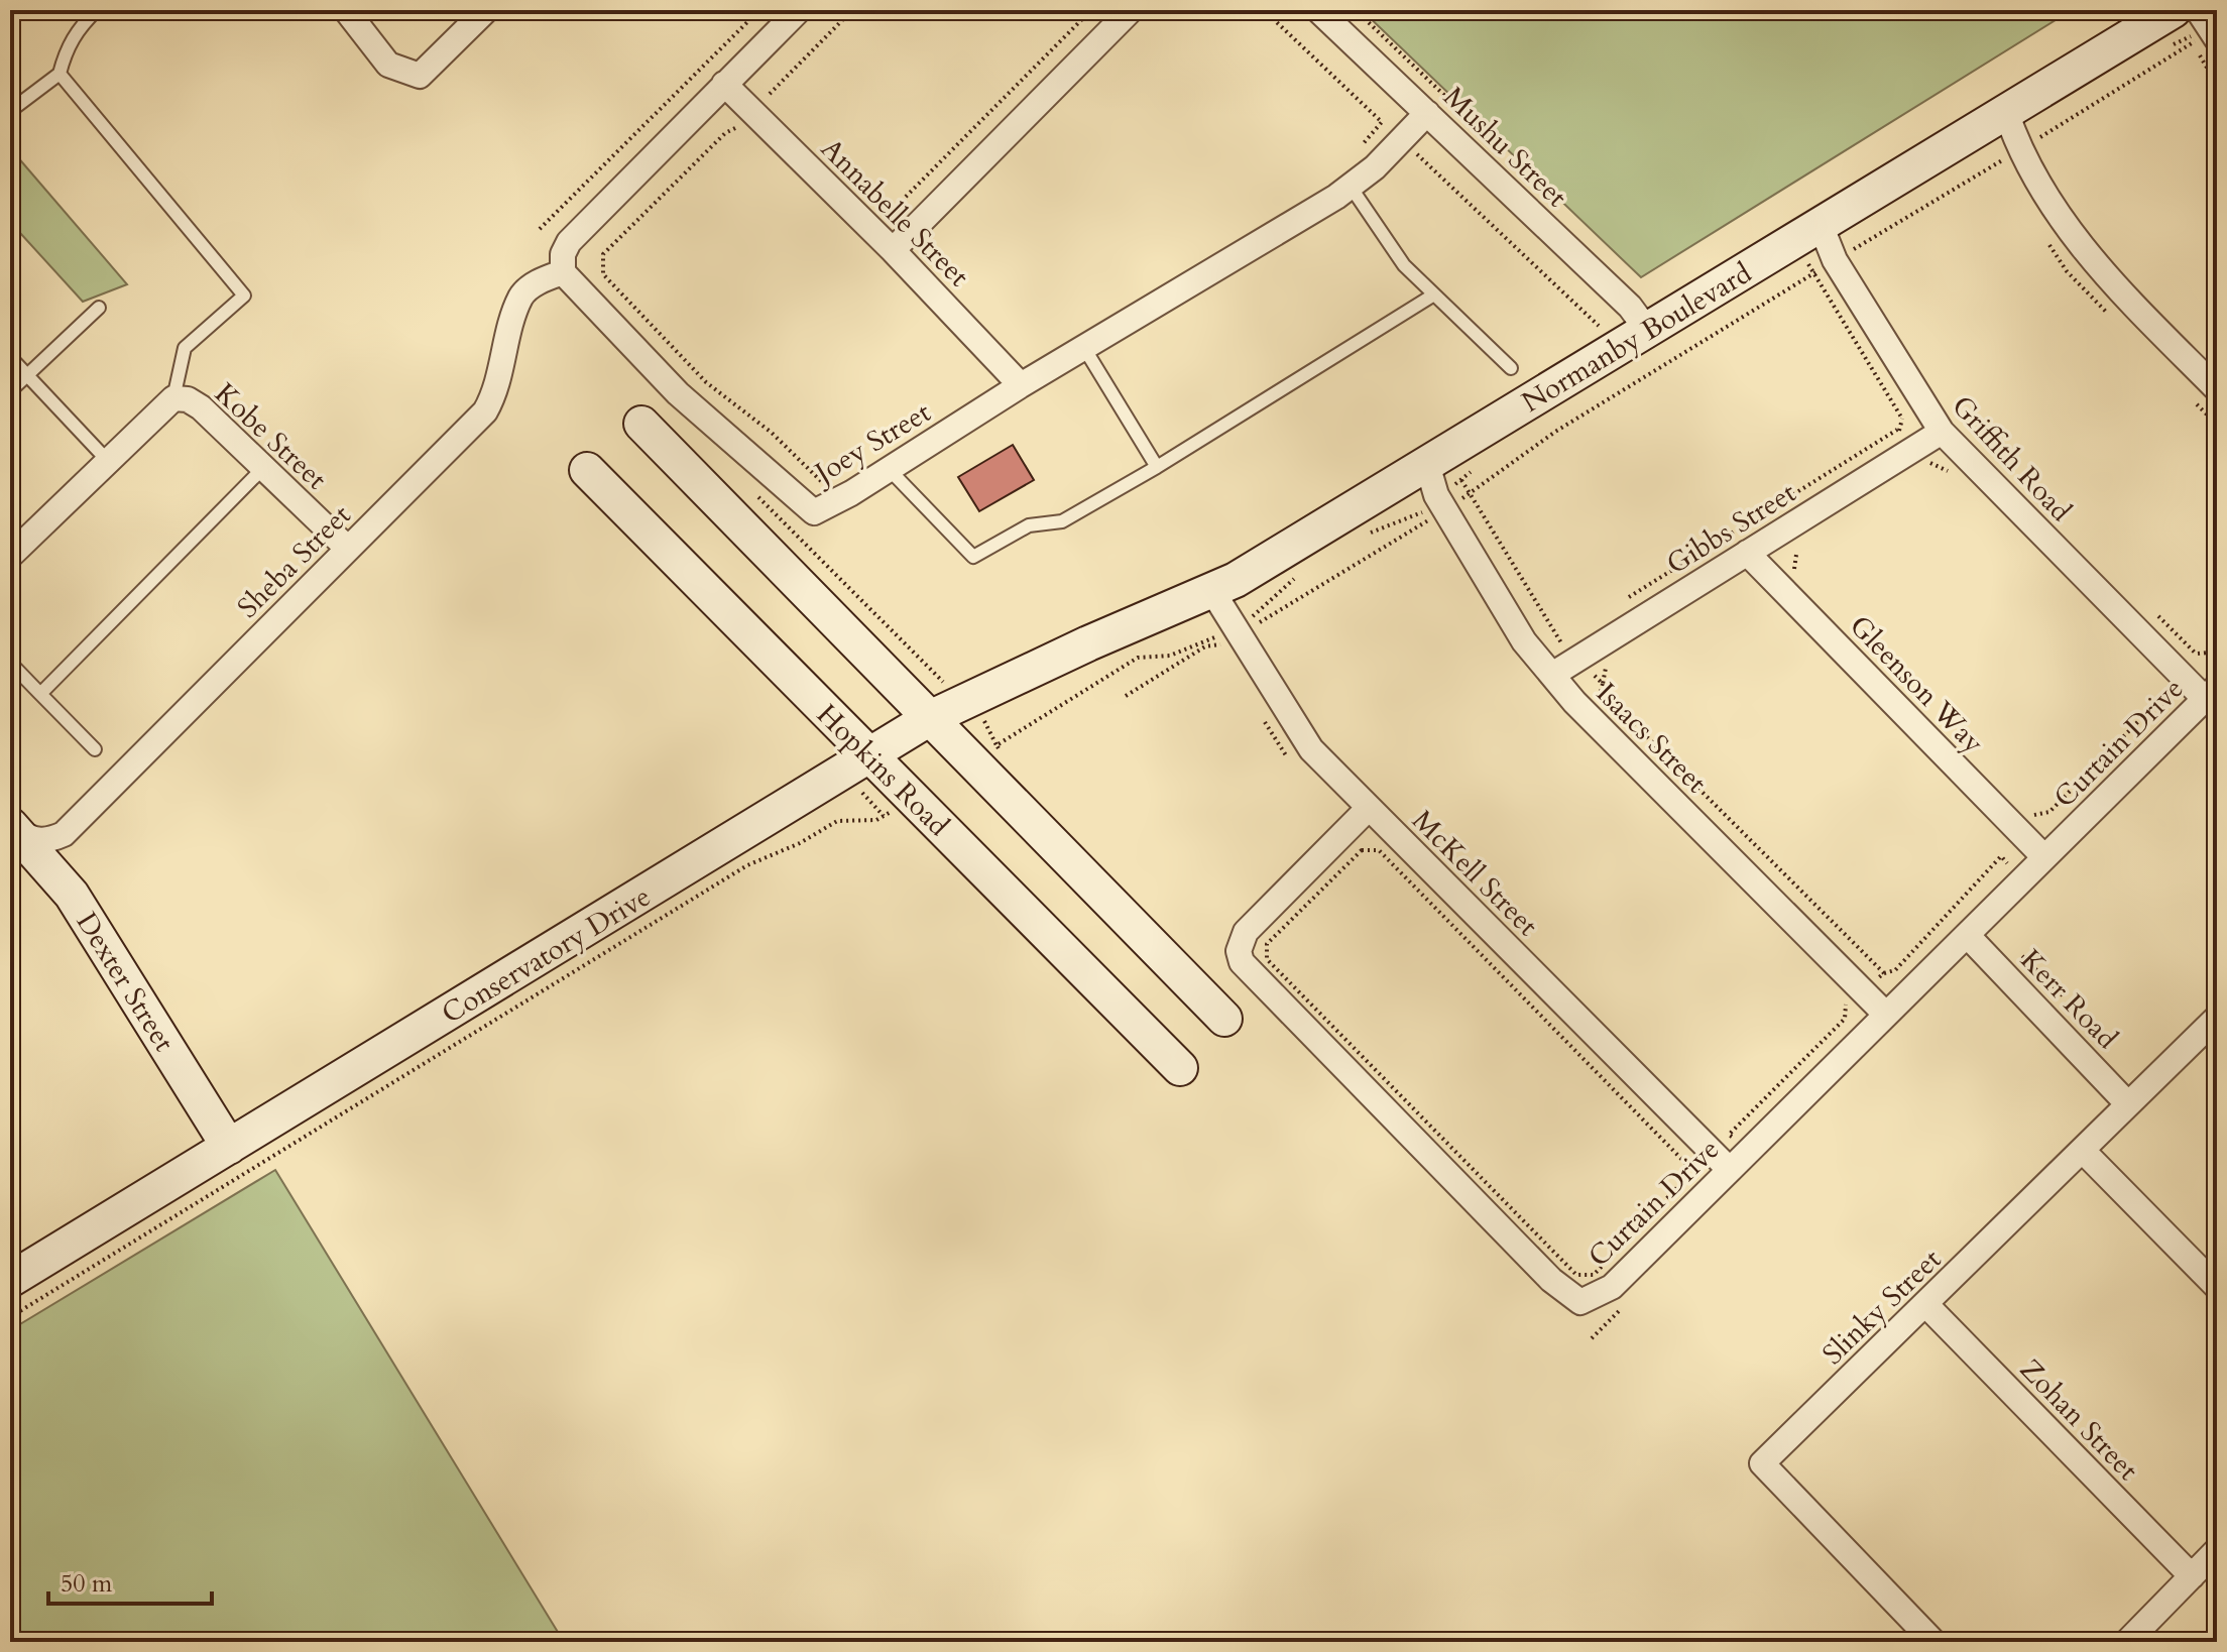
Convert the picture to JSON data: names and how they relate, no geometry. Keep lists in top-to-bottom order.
{
  "streets": {
    "street": [
      "Mushu Street",
      "Annabelle Street",
      "Normanby Boulevard",
      "Kobe Street",
      "Joey Street",
      "Griffith Road",
      "Gibbs Street",
      "Sheba Street",
      "Gleenson Way",
      "Isaacs Street",
      "Curtain Drive",
      "Hopkins Road",
      "McKell Street",
      "Conservatory Drive",
      "Dexter Street",
      "Kerr Road",
      "Slinky Street",
      "Zohan Street"
    ]
  },
  "crossings": [
    ["Mushu Street", "Normanby Boulevard"],
    ["Mushu Street", "Joey Street"],
    ["Annabelle Street", "Joey Street"],
    ["Normanby Boulevard", "Griffith Road"],
    ["Normanby Boulevard", "Isaacs Street"],
    ["Normanby Boulevard", "McKell Street"],
    ["Normanby Boulevard", "Conservatory Drive"],
    ["Kobe Street", "Sheba Street"],
    ["Joey Street", "Sheba Street"],
    ["Griffith Road", "Gibbs Street"],
    ["Griffith Road", "Curtain Drive"],
    ["Gibbs Street", "Gleenson Way"],
    ["Gibbs Street", "Isaacs Street"],
    ["Sheba Street", "Dexter Street"],
    ["Gleenson Way", "Curtain Drive"],
    ["Isaacs Street", "Curtain Drive"],
    ["Curtain Drive", "McKell Street"],
    ["Curtain Drive", "Kerr Road"],
    ["Hopkins Road", "Conservatory Drive"],
    ["Conservatory Drive", "Dexter Street"],
    ["Kerr Road", "Slinky Street"],
    ["Slinky Street", "Zohan Street"]
  ],
  "scale_bar": "50 m"
}
